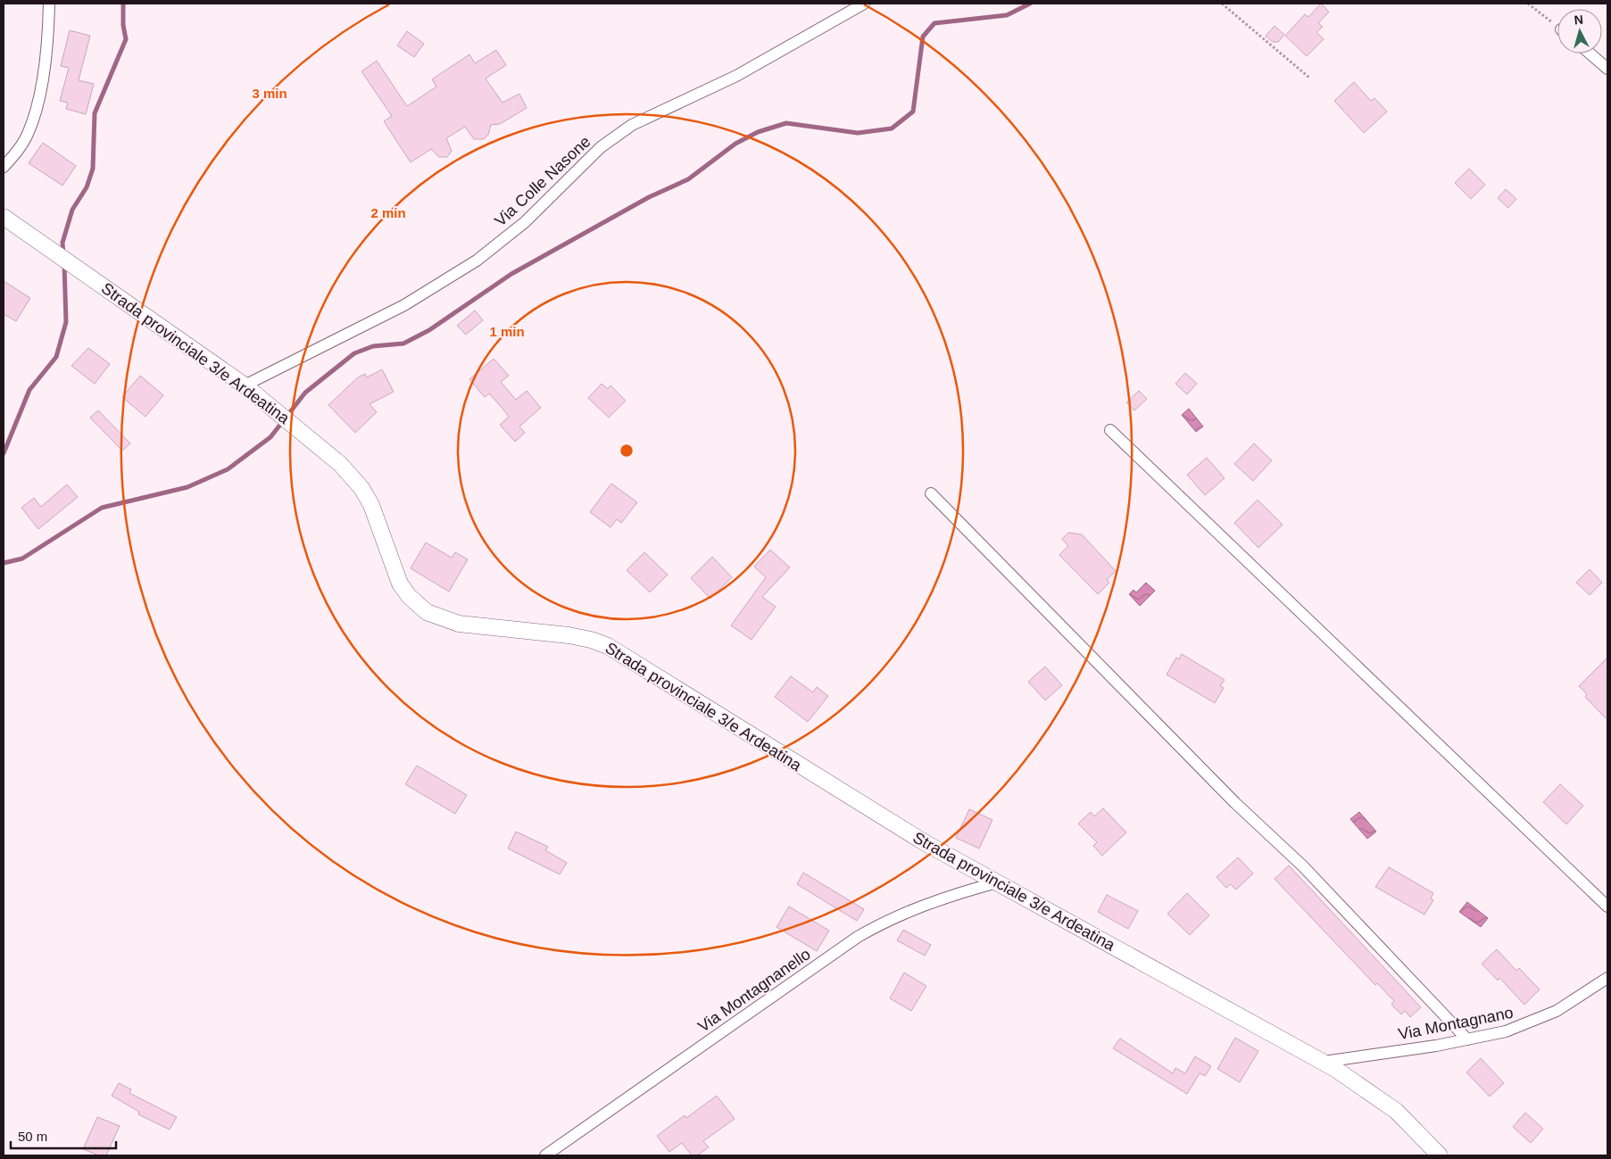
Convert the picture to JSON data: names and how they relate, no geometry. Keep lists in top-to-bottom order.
{
  "streets": {
    "main road": ["Strada provinciale 3/e Ardeatina"],
    "street": ["Via Colle Nasone", "Via Montagnanello", "Via Montagnano"]
  },
  "crossings": [
    ["Via Colle Nasone", "Strada provinciale 3/e Ardeatina"],
    ["Strada provinciale 3/e Ardeatina", "Via Montagnanello"],
    ["Strada provinciale 3/e Ardeatina", "Via Montagnano"]
  ],
  "scale_bar": "50 m",
  "north": "top",
  "rings": ["3 min", "2 min", "1 min"]
}
